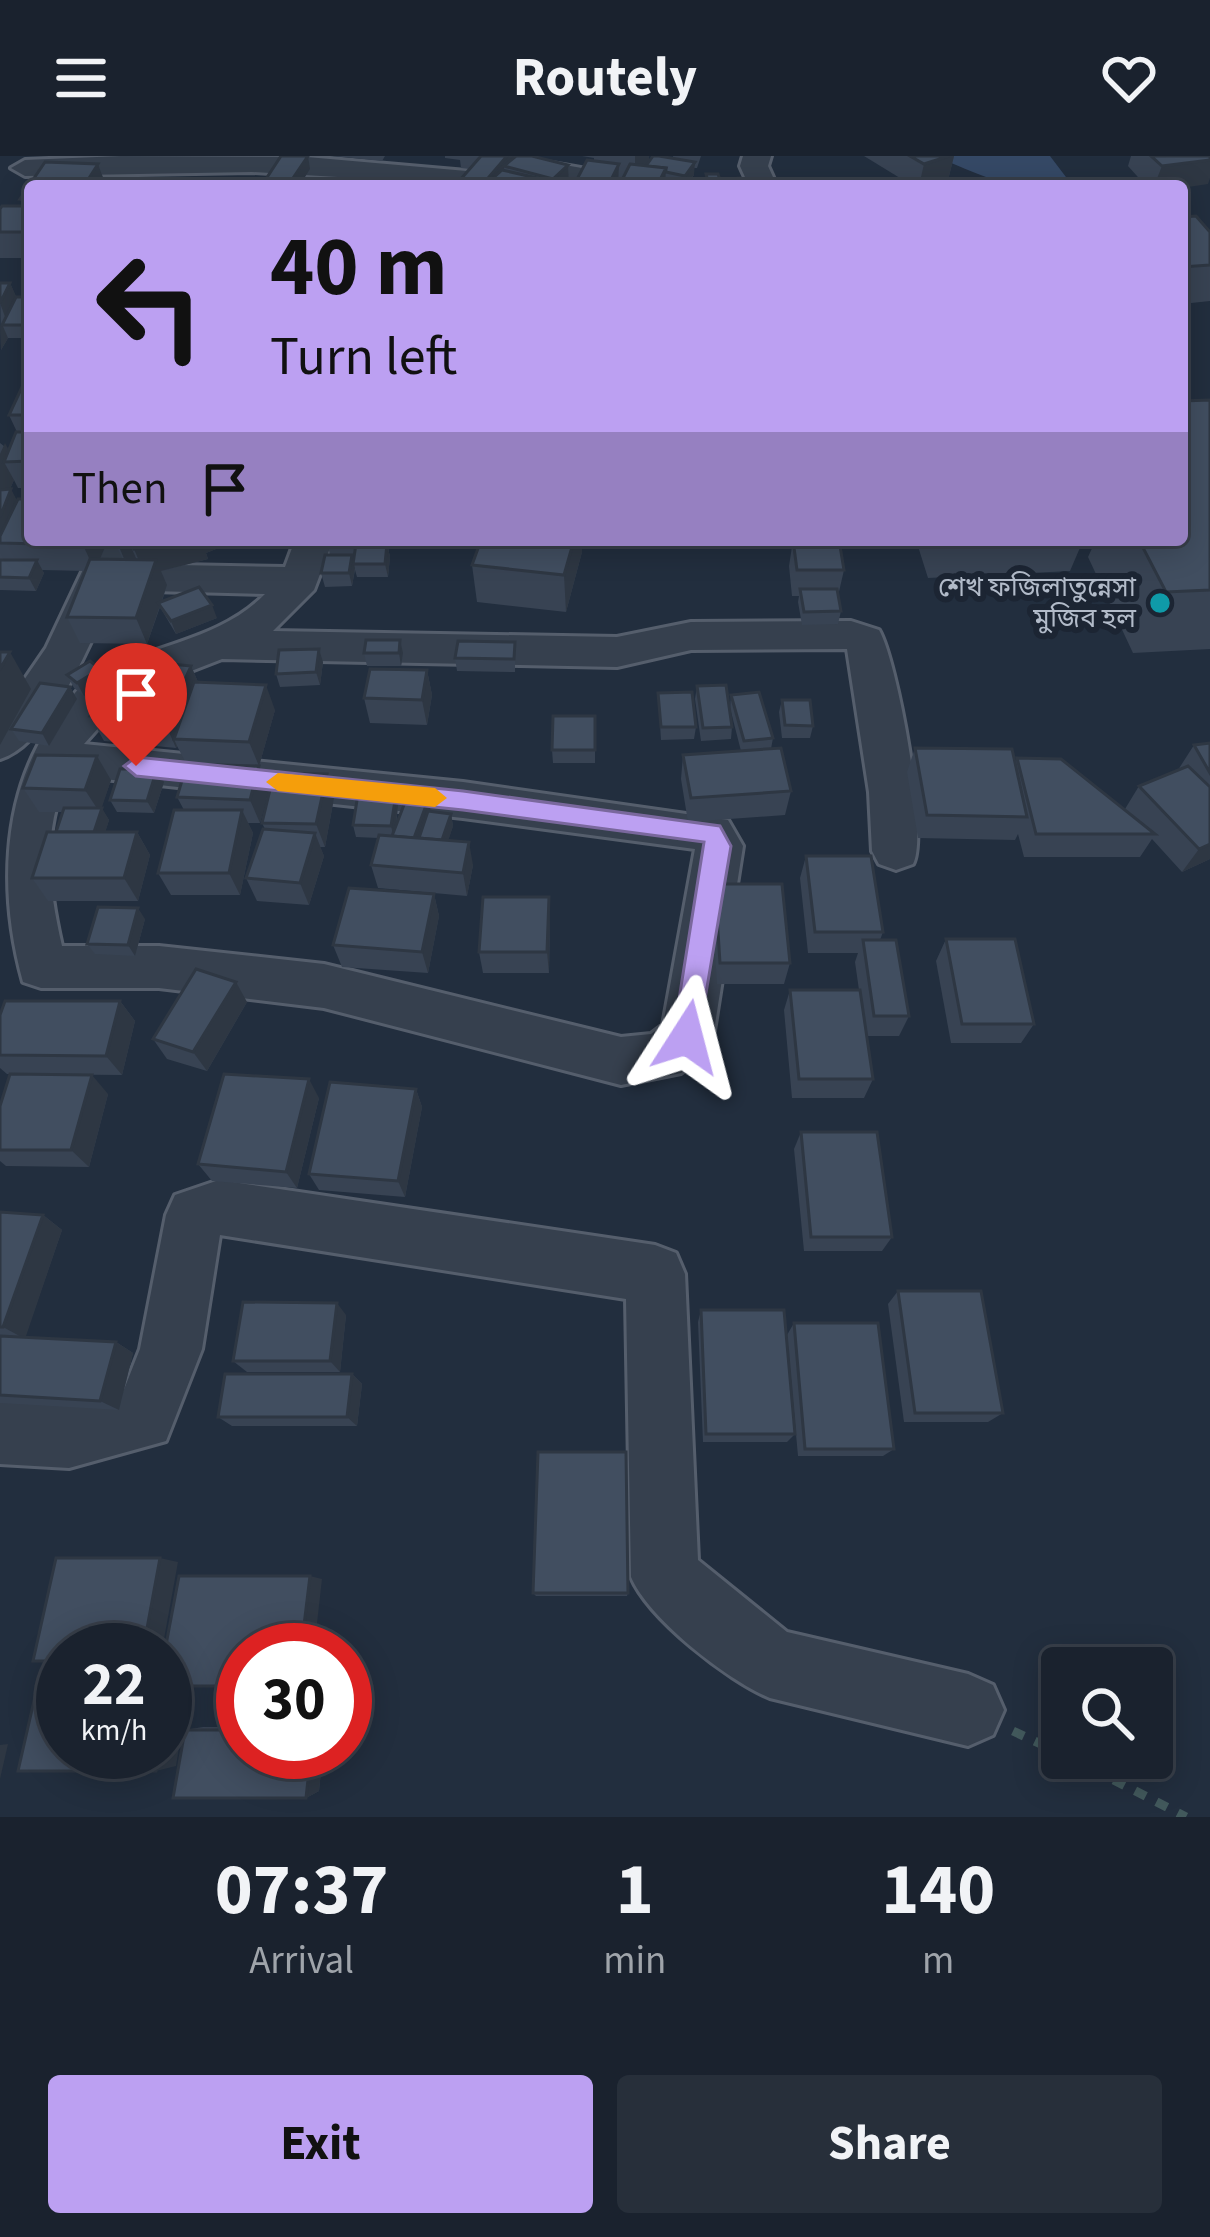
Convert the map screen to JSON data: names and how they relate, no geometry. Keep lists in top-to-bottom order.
{
  "places": ["শেখ ফজিলাতুন্নেসা মুজিব হল"],
  "page": {
    "header": "Routely",
    "turn": ["40 m", "Turn left"],
    "then": "Then",
    "speed": "22 km/h",
    "limit": "30",
    "eta": [
      "07:37",
      "Arrival",
      "1",
      "min",
      "140",
      "m"
    ],
    "buttons": ["Exit", "Share"]
  }
}
